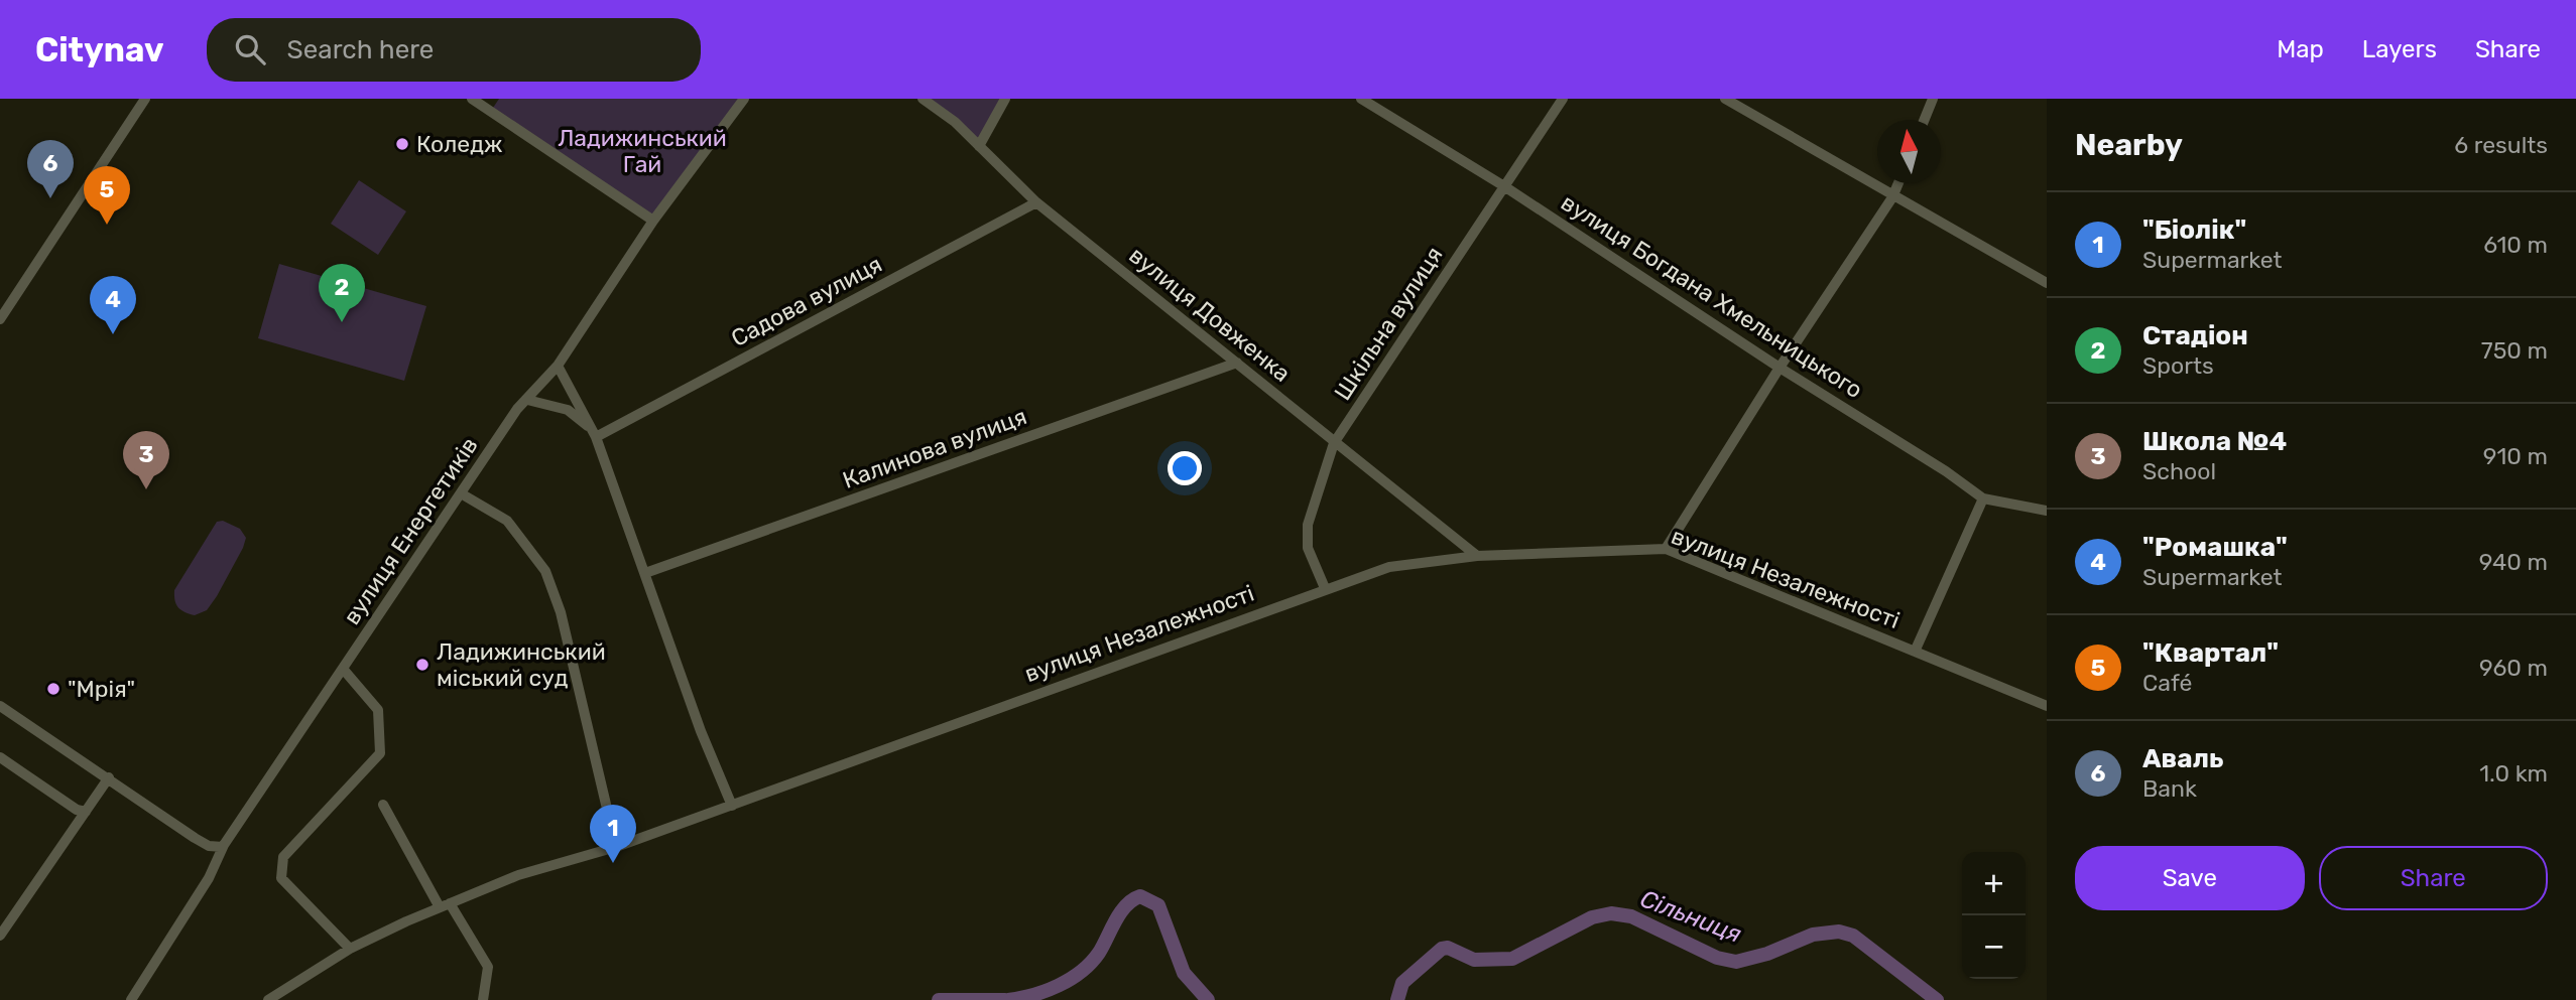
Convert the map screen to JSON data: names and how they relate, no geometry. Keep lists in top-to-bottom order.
{
  "streets": {
    "street": [
      "вулиця Богдана Хмельницького",
      "Садова вулиця",
      "вулиця Довженка",
      "Шкільна вулиця",
      "Калинова вулиця",
      "вулиця Енергетиків",
      "вулиця Незалежності"
    ]
  },
  "crossings": [
    ["вулиця Богдана Хмельницького", "Шкільна вулиця"],
    ["Садова вулиця", "вулиця Довженка"],
    ["вулиця Довженка", "Шкільна вулиця"],
    ["вулиця Довженка", "Калинова вулиця"],
    ["вулиця Довженка", "вулиця Незалежності"],
    ["Шкільна вулиця", "вулиця Незалежності"]
  ],
  "water": ["Сільниця"],
  "parks": ["Ладижинський Гай"],
  "places": ["Коледж", "Ладижинський міський суд", "\"Мрія\""],
  "north": "top",
  "page": {
    "header": "Citynav",
    "search": "Search here",
    "nav": ["Map", "Layers", "Share"],
    "heading": ["Nearby", "6 results"],
    "pins": [
      "6",
      "5",
      "2",
      "4",
      "3",
      "1"
    ],
    "list": [
      {
        "mark": "1",
        "name": "\"Біолік\"",
        "note": "Supermarket",
        "value": "610 m"
      },
      {
        "mark": "2",
        "name": "Стадіон",
        "note": "Sports",
        "value": "750 m"
      },
      {
        "mark": "3",
        "name": "Школа №4",
        "note": "School",
        "value": "910 m"
      },
      {
        "mark": "4",
        "name": "\"Ромашка\"",
        "note": "Supermarket",
        "value": "940 m"
      },
      {
        "mark": "5",
        "name": "\"Квартал\"",
        "note": "Café",
        "value": "960 m"
      },
      {
        "mark": "6",
        "name": "Аваль",
        "note": "Bank",
        "value": "1.0 km"
      }
    ],
    "buttons": ["Save", "Share"],
    "map_buttons": ["+", "−"]
  }
}
